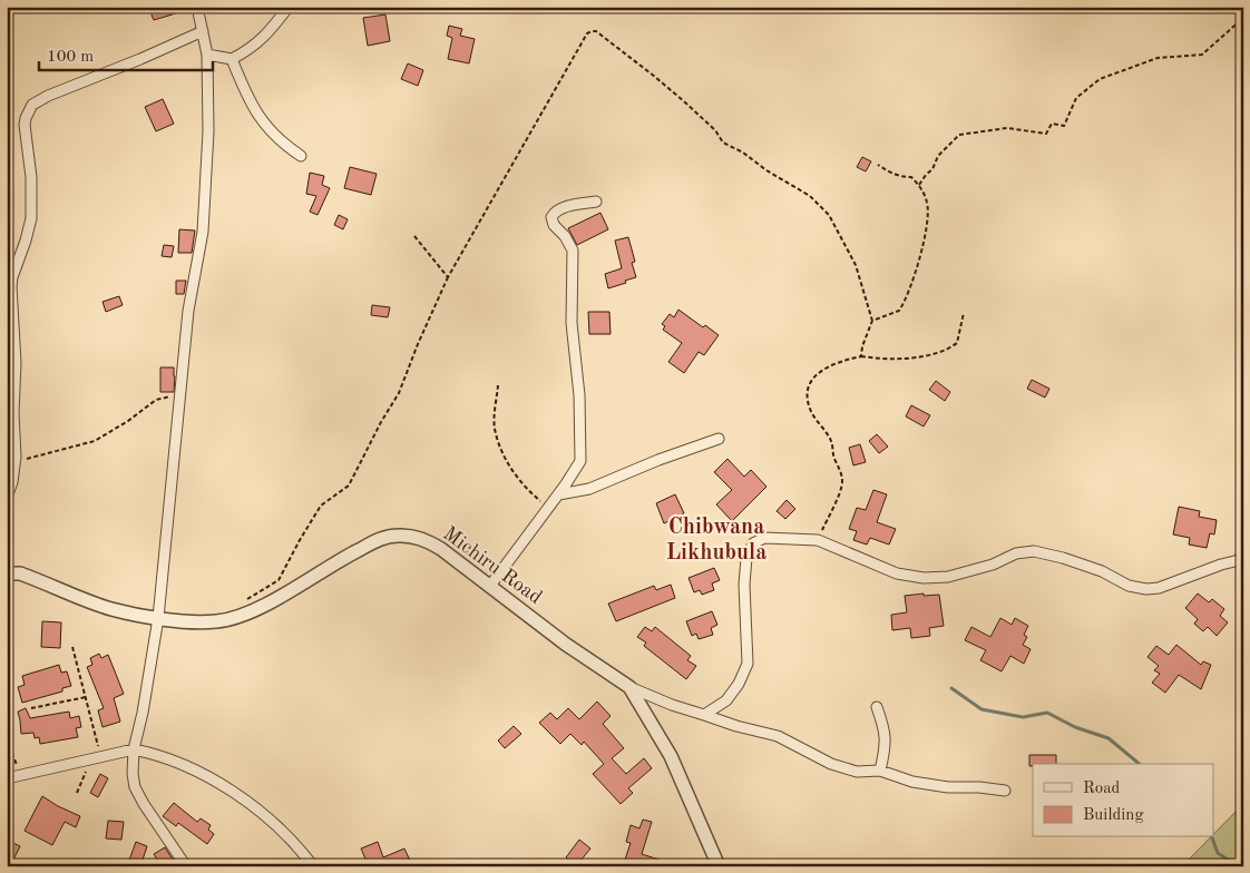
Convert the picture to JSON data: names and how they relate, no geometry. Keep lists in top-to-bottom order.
{
  "streets": {
    "street": ["Michiru Road"]
  },
  "districts": ["Chibwana Likhubula"],
  "legend": ["Road", "Building"],
  "scale_bar": "100 m"
}
